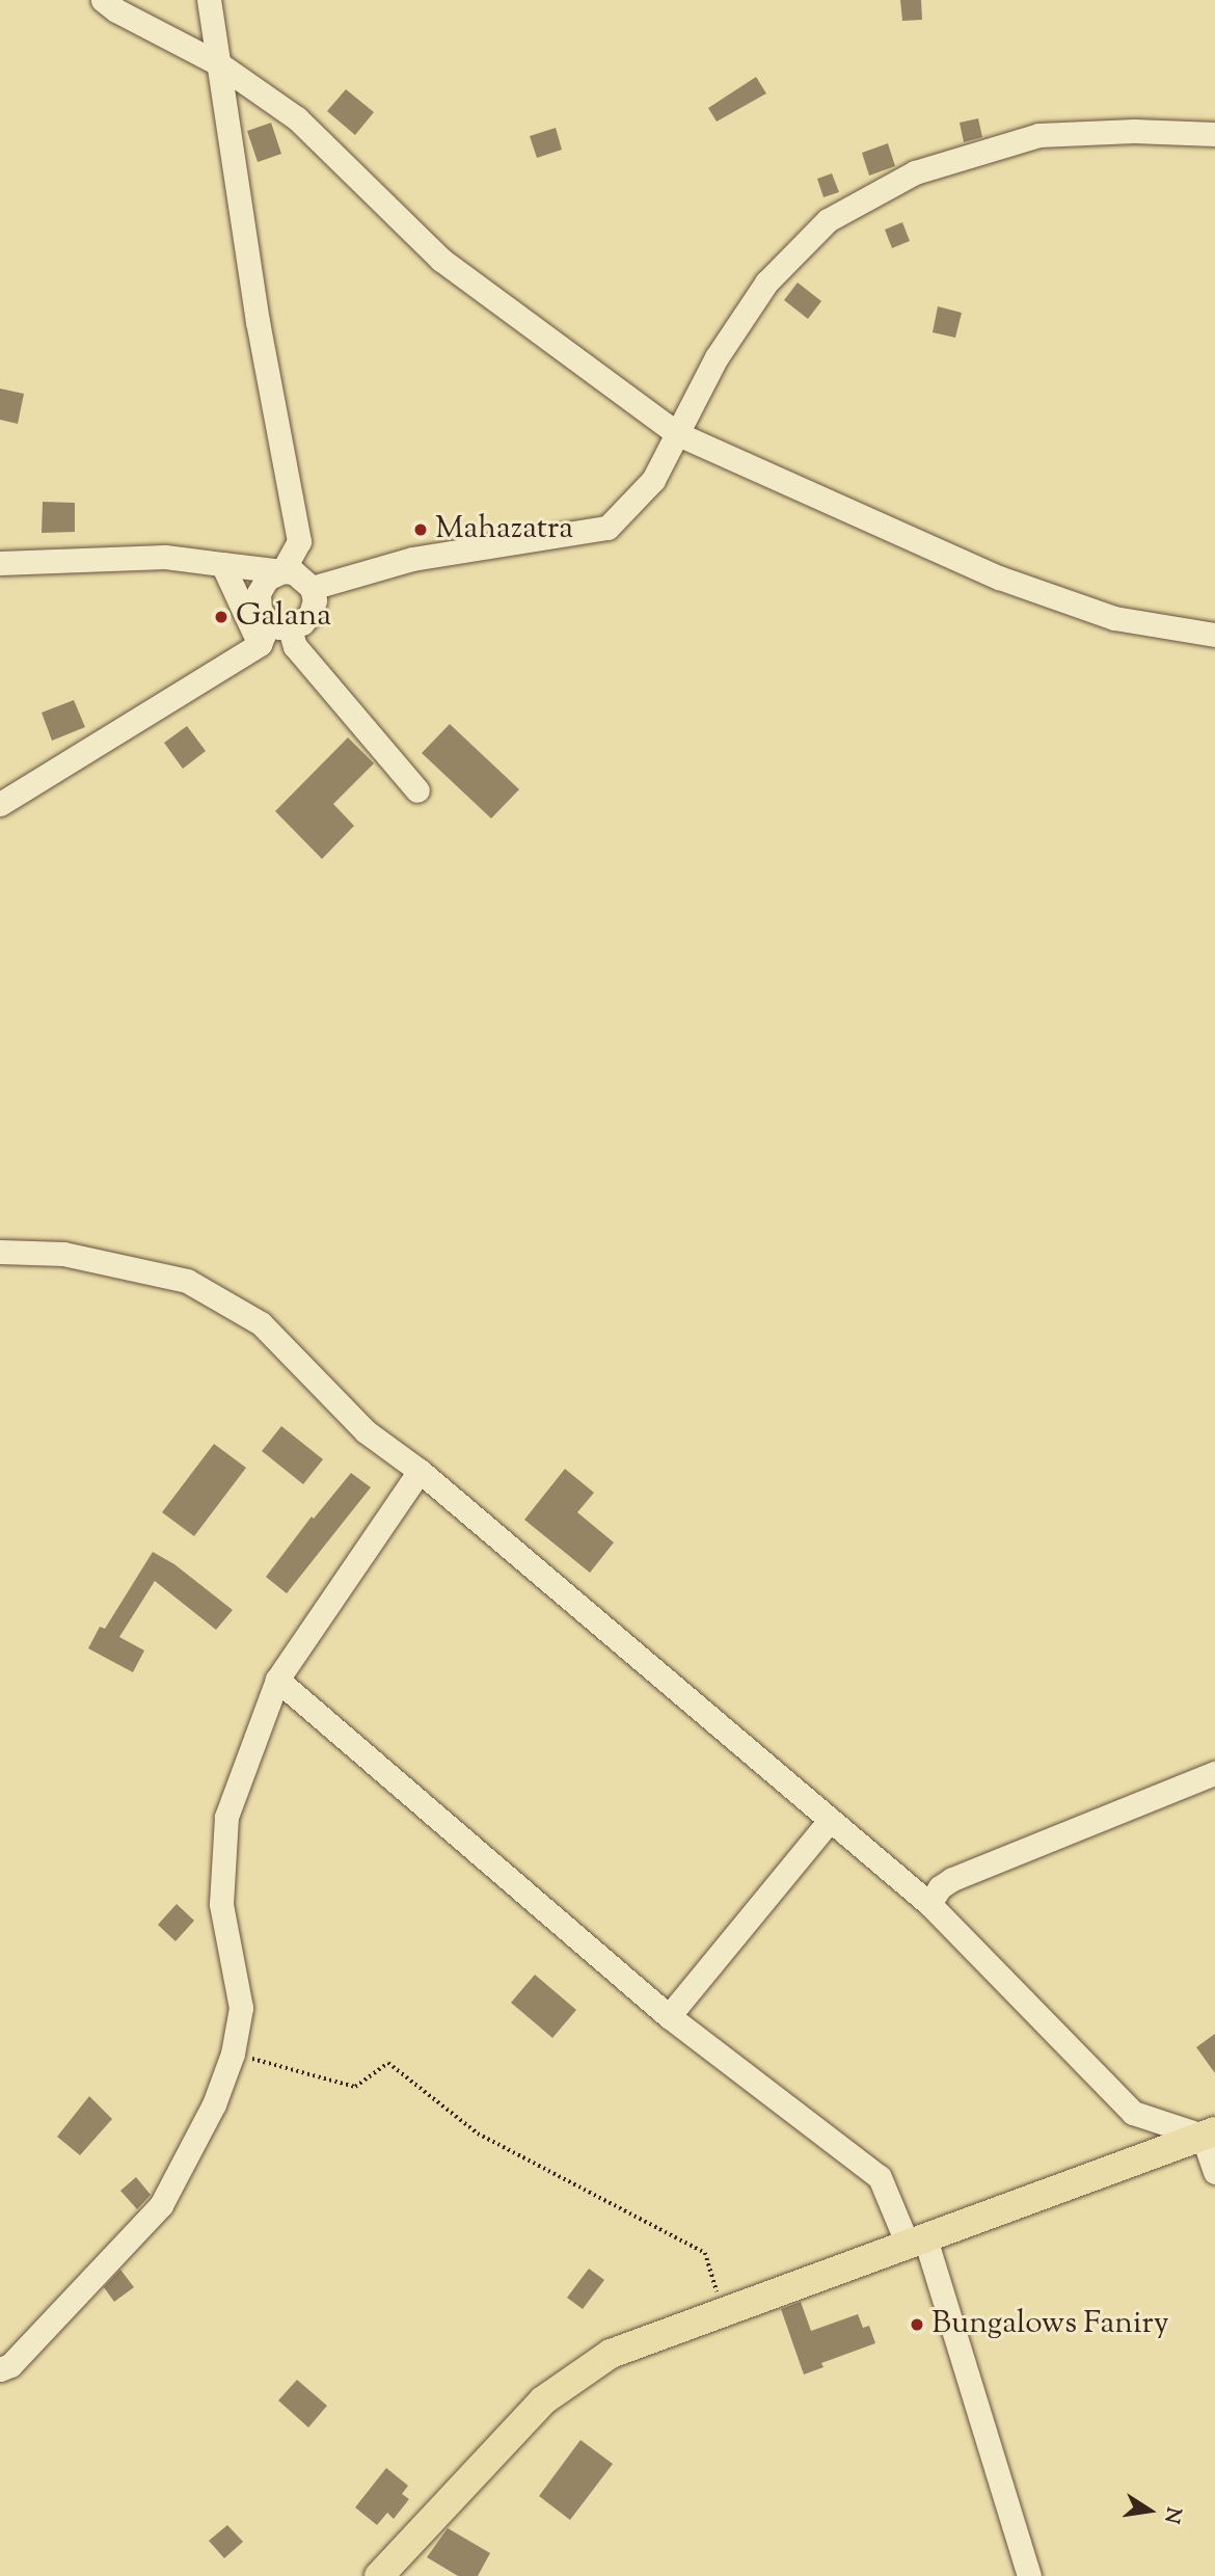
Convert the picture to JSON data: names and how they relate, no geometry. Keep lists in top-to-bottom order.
{
  "places": ["Mahazatra", "Galana", "Bungalows Faniry"],
  "north": "right"
}
